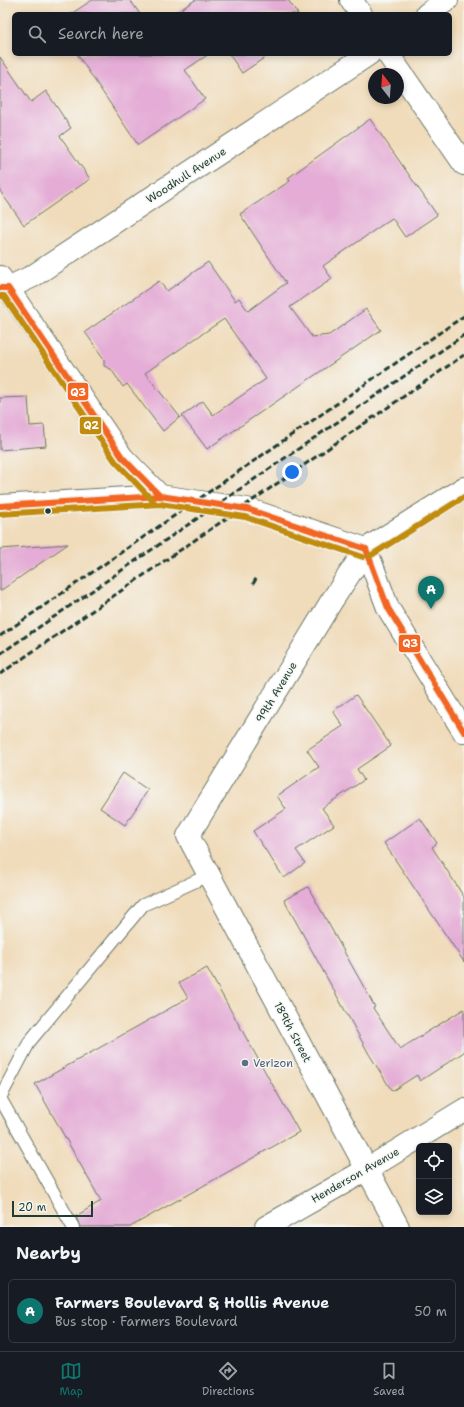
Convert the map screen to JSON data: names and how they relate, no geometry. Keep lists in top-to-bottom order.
{
  "streets": {
    "street": [
      "Woodhull Avenue",
      "99th Avenue",
      "189th Street",
      "Henderson Avenue"
    ]
  },
  "crossings": [
    ["99th Avenue", "189th Street"],
    ["189th Street", "Henderson Avenue"]
  ],
  "places": ["Verizon"],
  "lines": ["transit line Q3", "transit line Q2"],
  "scale_bar": "20 m",
  "north": "top",
  "page": {
    "search": "Search here",
    "pins": "A",
    "scale": "20 m",
    "heading": "Nearby",
    "list": [
      {
        "mark": "A",
        "name": "Farmers Boulevard & Hollis Avenue",
        "note": "Bus stop · Farmers Boulevard",
        "value": "50 m"
      }
    ],
    "nav": ["Map", "Directions", "Saved"]
  }
}
